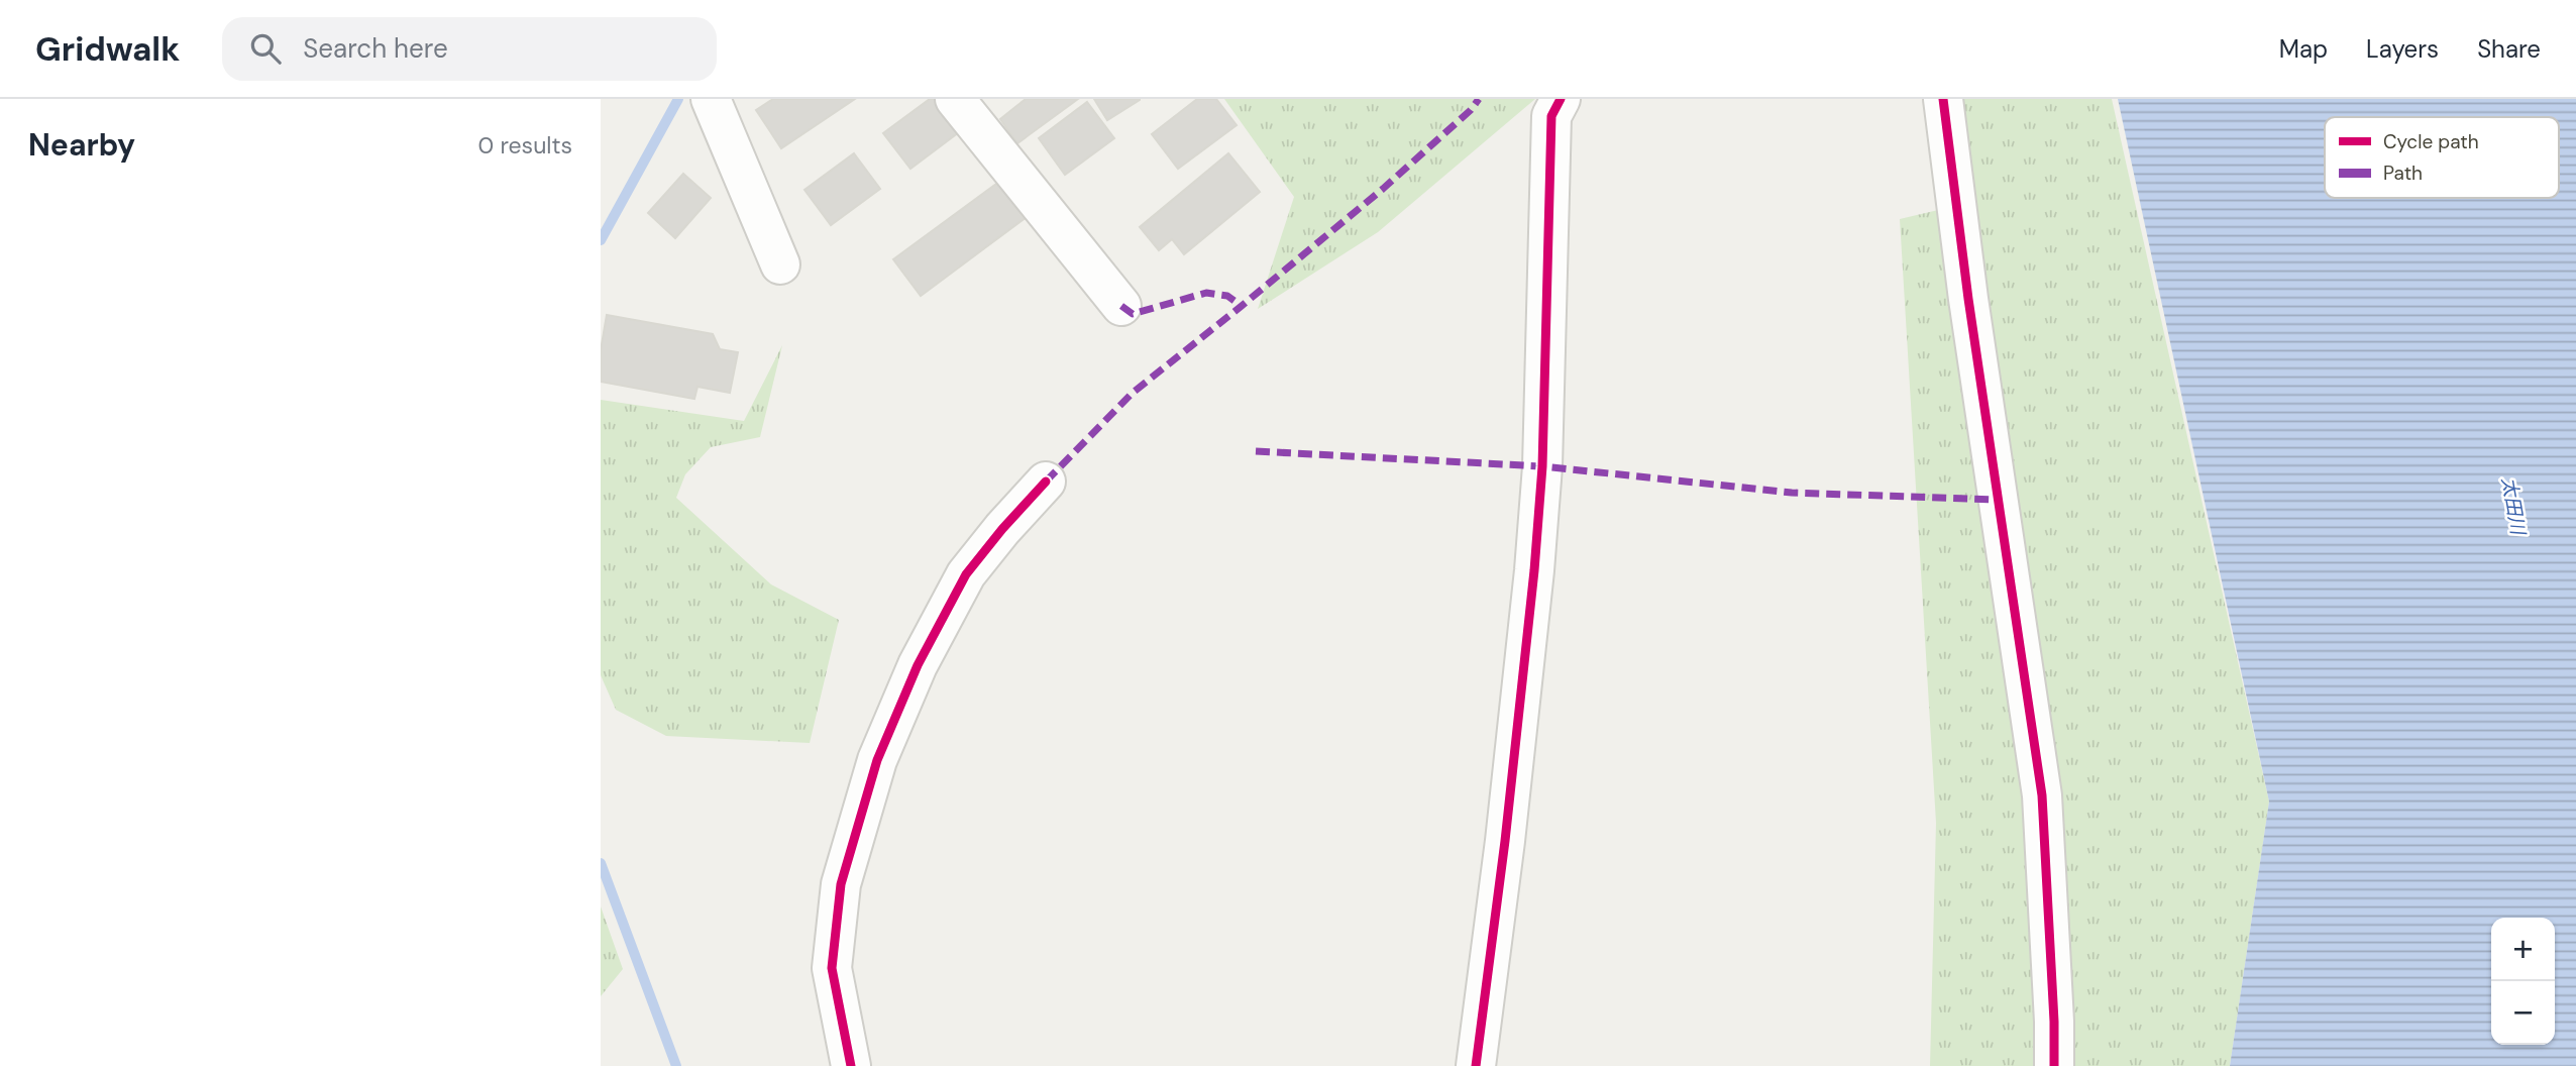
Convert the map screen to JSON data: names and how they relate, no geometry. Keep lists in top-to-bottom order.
{
  "water": ["太田川"],
  "legend": ["Cycle path", "Path"],
  "page": {
    "header": "Gridwalk",
    "search": "Search here",
    "nav": ["Map", "Layers", "Share"],
    "heading": ["Nearby", "0 results"],
    "map_buttons": ["+", "−"]
  }
}
